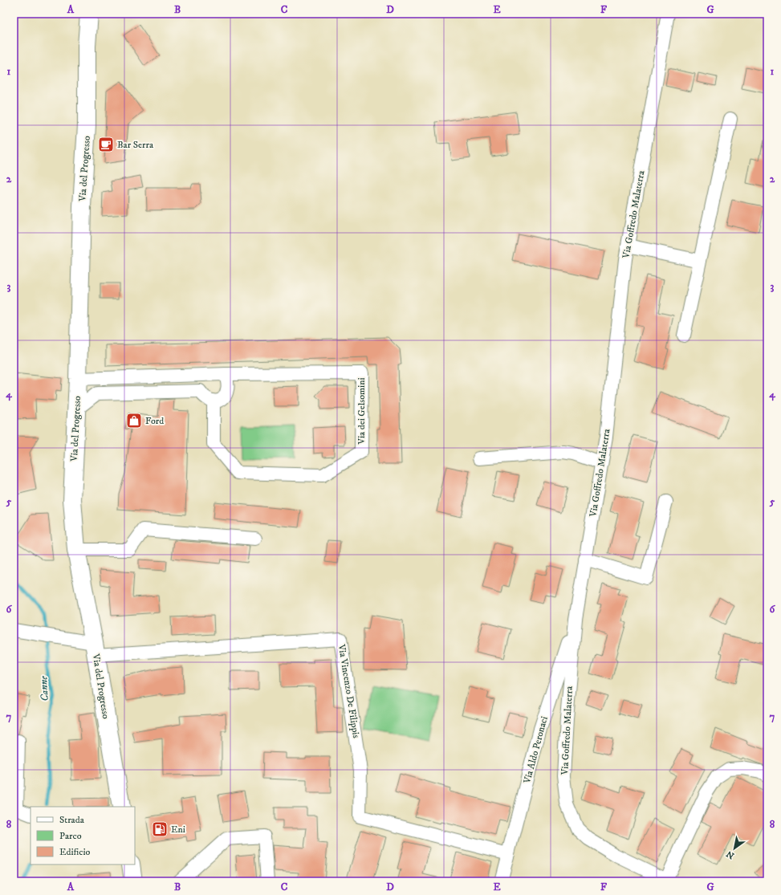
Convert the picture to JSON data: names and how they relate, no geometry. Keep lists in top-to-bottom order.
{
  "streets": {
    "street": [
      "Via del Progresso",
      "Via Goffredo Malaterra",
      "Via dei Gelsomini",
      "Via Vincenzo De Filippis",
      "Via Aldo Peronaci"
    ]
  },
  "crossings": [
    ["Via del Progresso", "Via dei Gelsomini"],
    ["Via del Progresso", "Via Vincenzo De Filippis"],
    ["Via Goffredo Malaterra", "Via Aldo Peronaci"],
    ["Via Vincenzo De Filippis", "Via Aldo Peronaci"]
  ],
  "water": ["Canne"],
  "places": {
    "cafe": ["Bar Serra"],
    "shop": ["Ford"],
    "fuel station": ["Eni"]
  },
  "legend": ["Strada", "Parco", "Edificio"],
  "north": "bottom left",
  "grid": {
    "columns": [
      "A",
      "B",
      "C",
      "D",
      "E",
      "F",
      "G"
    ],
    "rows": [
      "1",
      "2",
      "3",
      "4",
      "5",
      "6",
      "7",
      "8"
    ]
  }
}
